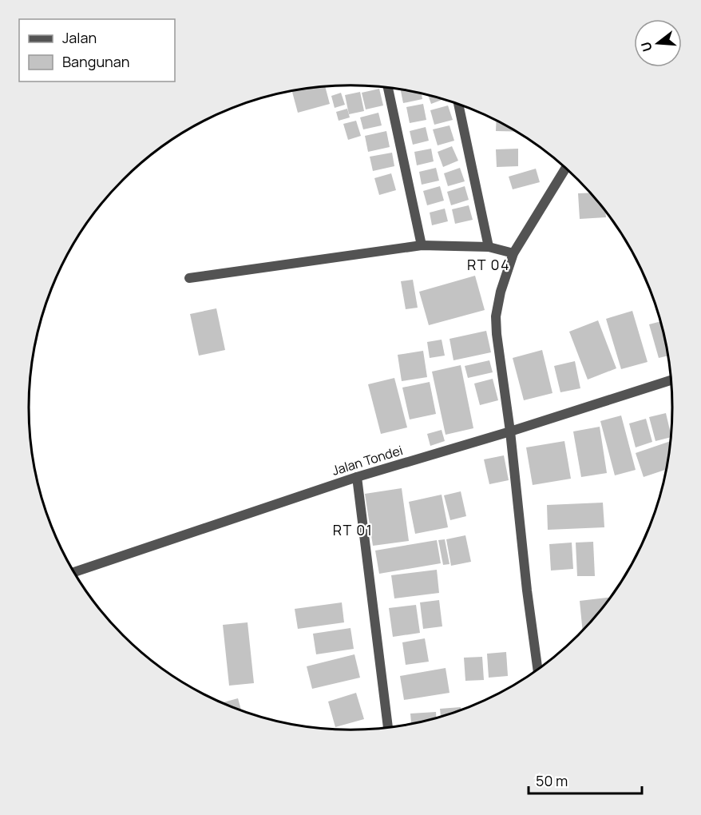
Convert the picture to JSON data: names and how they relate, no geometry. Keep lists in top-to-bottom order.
{
  "streets": {
    "street": ["Jalan Tondei"]
  },
  "districts": ["RT 04", "RT 01"],
  "legend": ["Jalan", "Bangunan"],
  "scale_bar": "50 m",
  "north": "left"
}
